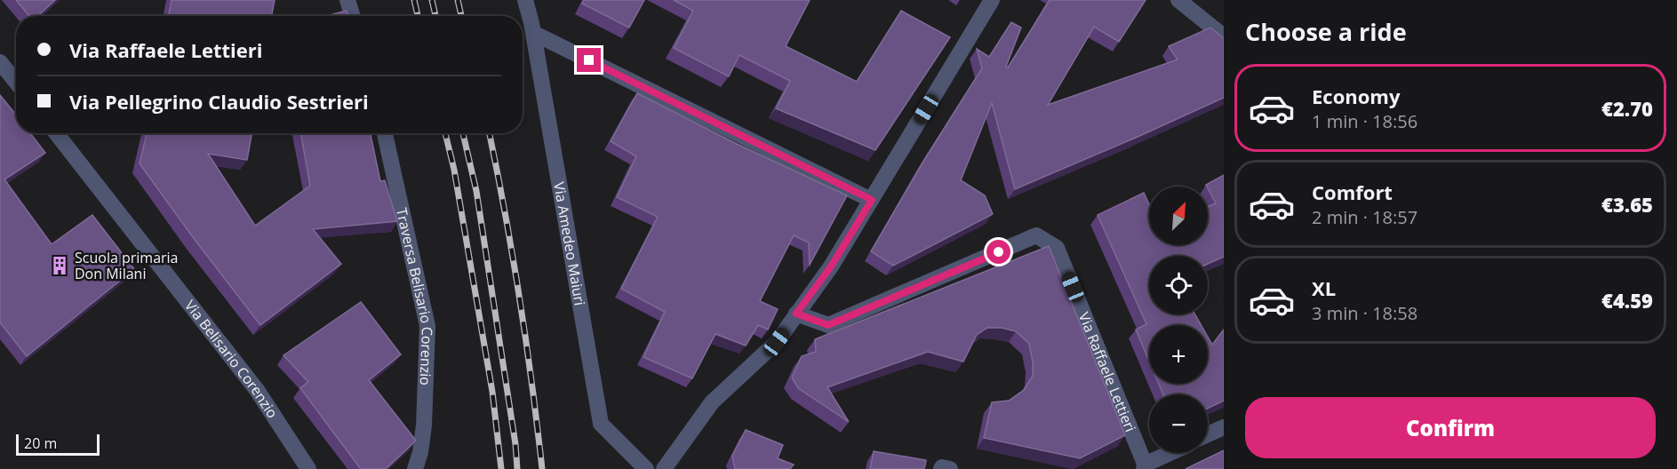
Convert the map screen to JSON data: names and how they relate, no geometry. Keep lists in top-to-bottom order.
{
  "streets": {
    "street": [
      "Via Amedeo Maiuri",
      "Traversa Belisario Corenzio",
      "Via Belisario Corenzio",
      "Via Raffaele Lettieri"
    ]
  },
  "places": {
    "building": ["Scuola primaria Don Milani"]
  },
  "scale_bar": "20 m",
  "north": "top right",
  "page": {
    "heading": "Choose a ride",
    "banner": ["Via Raffaele Lettieri", "Via Pellegrino Claudio Sestrieri"],
    "list": [
      {
        "name": "Economy",
        "note": "1 min · 18:56",
        "value": "€2.70"
      },
      {
        "name": "Comfort",
        "note": "2 min · 18:57",
        "value": "€3.65"
      },
      {
        "name": "XL",
        "note": "3 min · 18:58",
        "value": "€4.59"
      }
    ],
    "map_buttons": ["+", "−"],
    "buttons": "Confirm",
    "scale": "20 m"
  }
}
